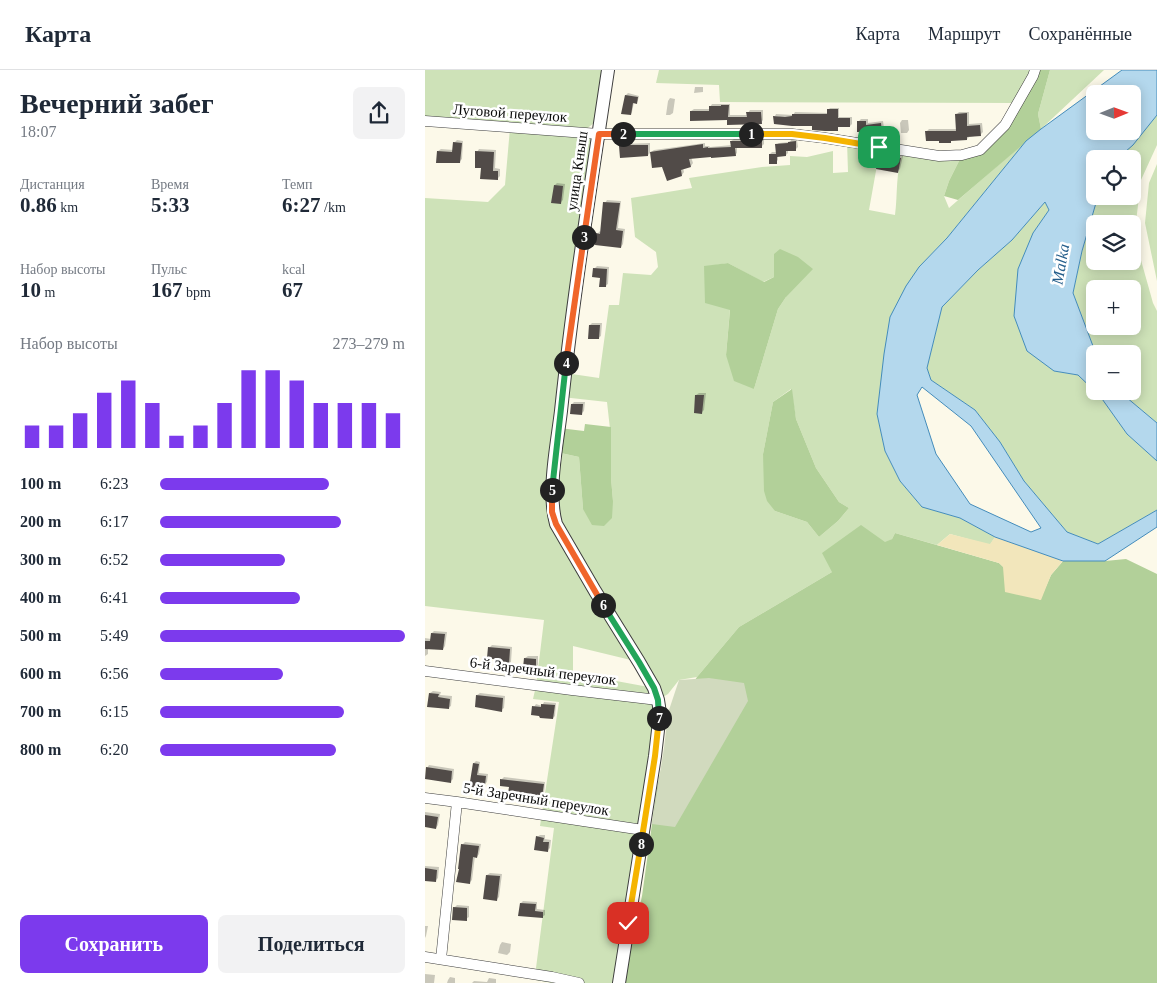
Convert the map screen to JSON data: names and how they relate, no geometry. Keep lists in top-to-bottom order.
{
  "streets": {
    "street": [
      "Луговой переулок",
      "улица Кныш",
      "6-й Заречный переулок",
      "5-й Заречный переулок"
    ]
  },
  "crossings": [
    ["Луговой переулок", "улица Кныш"],
    ["улица Кныш", "6-й Заречный переулок"]
  ],
  "water": ["Malka"],
  "north": "right",
  "page": {
    "header": "Карта",
    "nav": ["Карта", "Маршрут", "Сохранённые"],
    "heading": ["Вечерний забег", "18:07"],
    "map_buttons": ["+", "−"],
    "pins": [
      "1",
      "2",
      "3",
      "4",
      "5",
      "6",
      "7",
      "8"
    ],
    "stats": [
      ["Дистанция", "0.86 km"],
      ["Время", "5:33"],
      ["Темп", "6:27 /km"],
      ["Набор высоты", "10 m"],
      ["Пульс", "167 bpm"],
      ["kcal", "67"]
    ],
    "chart": ["Набор высоты", "273–279 m"],
    "list": [
      {
        "name": "100 m",
        "note": "6:23"
      },
      {
        "name": "200 m",
        "note": "6:17"
      },
      {
        "name": "300 m",
        "note": "6:52"
      },
      {
        "name": "400 m",
        "note": "6:41"
      },
      {
        "name": "500 m",
        "note": "5:49"
      },
      {
        "name": "600 m",
        "note": "6:56"
      },
      {
        "name": "700 m",
        "note": "6:15"
      },
      {
        "name": "800 m",
        "note": "6:20"
      }
    ],
    "buttons": ["Сохранить", "Поделиться"]
  }
}
